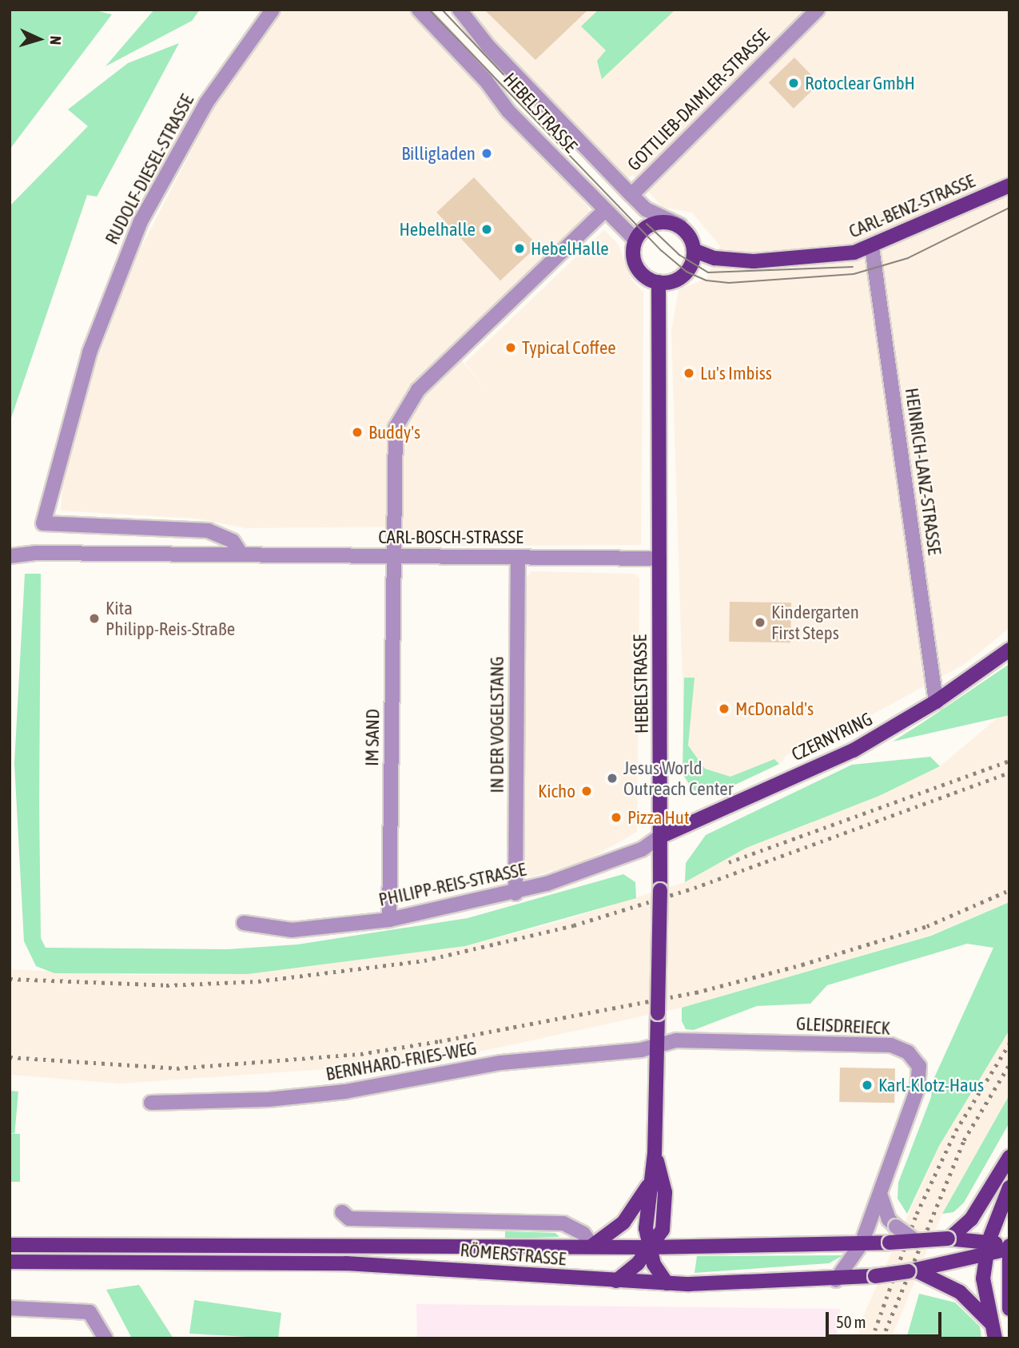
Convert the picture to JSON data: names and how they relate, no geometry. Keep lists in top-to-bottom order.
{
  "streets": {
    "main road": [
      "HEBELSTRASSE",
      "CARL-BENZ-STRASSE",
      "CZERNYRING",
      "RÖMERSTRASSE"
    ],
    "street": [
      "GOTTLIEB-DAIMLER-STRASSE",
      "RUDOLF-DIESEL-STRASSE",
      "HEINRICH-LANZ-STRASSE",
      "CARL-BOSCH-STRASSE",
      "IN DER VOGELSTANG",
      "IM SAND",
      "PHILIPP-REIS-STRASSE",
      "GLEISDREIECK",
      "BERNHARD-FRIES-WEG"
    ]
  },
  "crossings": [
    ["GOTTLIEB-DAIMLER-STRASSE", "HEBELSTRASSE"],
    ["HEBELSTRASSE", "CARL-BENZ-STRASSE"],
    ["HEBELSTRASSE", "CARL-BOSCH-STRASSE"],
    ["HEBELSTRASSE", "CZERNYRING"],
    ["HEBELSTRASSE", "PHILIPP-REIS-STRASSE"],
    ["HEBELSTRASSE", "GLEISDREIECK"],
    ["HEBELSTRASSE", "BERNHARD-FRIES-WEG"],
    ["HEBELSTRASSE", "RÖMERSTRASSE"],
    ["RUDOLF-DIESEL-STRASSE", "CARL-BOSCH-STRASSE"],
    ["CARL-BENZ-STRASSE", "HEINRICH-LANZ-STRASSE"],
    ["HEINRICH-LANZ-STRASSE", "CZERNYRING"],
    ["CARL-BOSCH-STRASSE", "IN DER VOGELSTANG"],
    ["CARL-BOSCH-STRASSE", "IM SAND"],
    ["IN DER VOGELSTANG", "PHILIPP-REIS-STRASSE"],
    ["CZERNYRING", "PHILIPP-REIS-STRASSE"],
    ["IM SAND", "PHILIPP-REIS-STRASSE"],
    ["GLEISDREIECK", "BERNHARD-FRIES-WEG"],
    ["GLEISDREIECK", "RÖMERSTRASSE"]
  ],
  "places": [
    "Rotoclear GmbH",
    "Billigladen",
    "Hebelhalle",
    "HebelHalle",
    "Typical Coffee",
    "Lu's Imbiss",
    "Buddy's",
    "Kita Philipp-Reis-Straße",
    "Kindergarten First Steps",
    "McDonald's",
    "Jesus World Outreach Center",
    "Kicho",
    "Pizza Hut",
    "Karl-Klotz-Haus"
  ],
  "scale_bar": "50 m",
  "north": "right"
}
